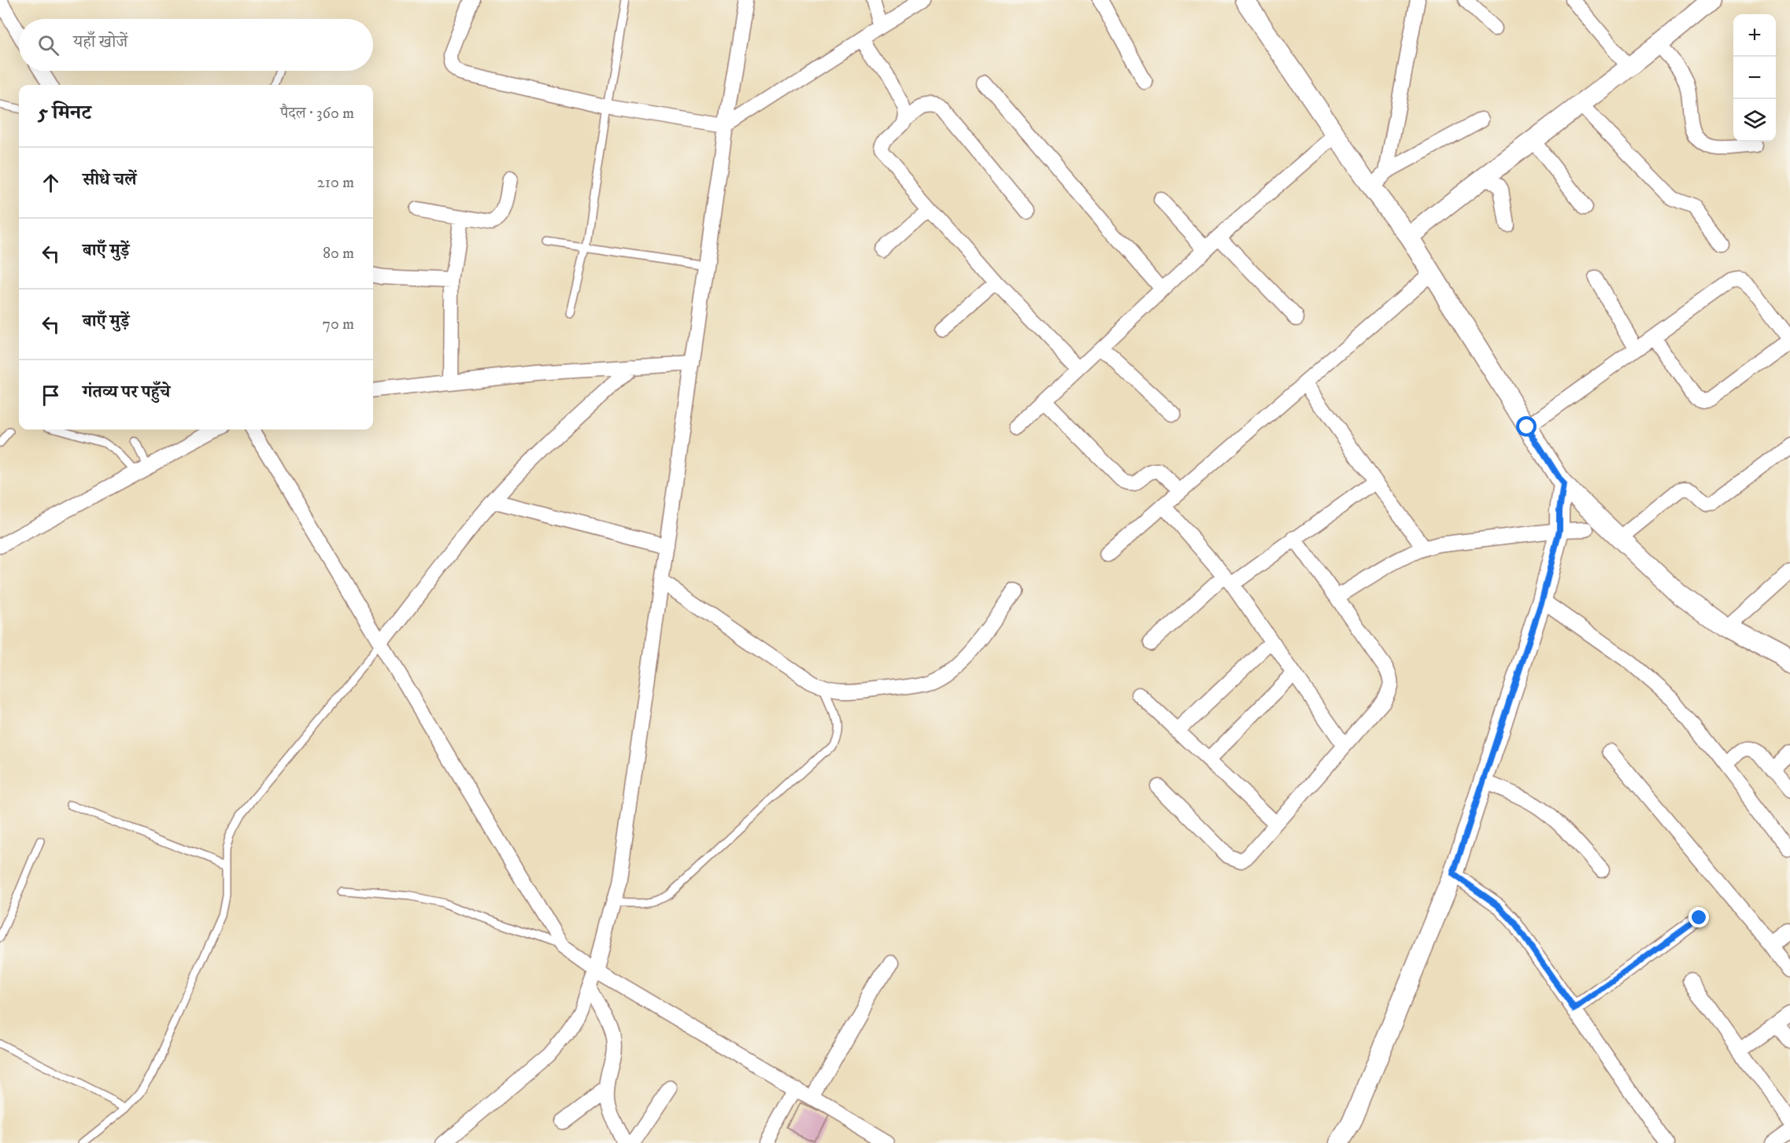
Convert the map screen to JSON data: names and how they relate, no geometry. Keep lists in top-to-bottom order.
{
  "page": {
    "map_buttons": ["+", "−"],
    "search": "यहाँ खोजें",
    "heading": ["5 मिनट", "पैदल · 360 m"],
    "list": [
      ["सीधे चलें", "210 m"],
      ["बाएँ मुड़ें", "80 m"],
      ["बाएँ मुड़ें", "70 m"],
      "गंतव्य पर पहुँचे"
    ]
  }
}
